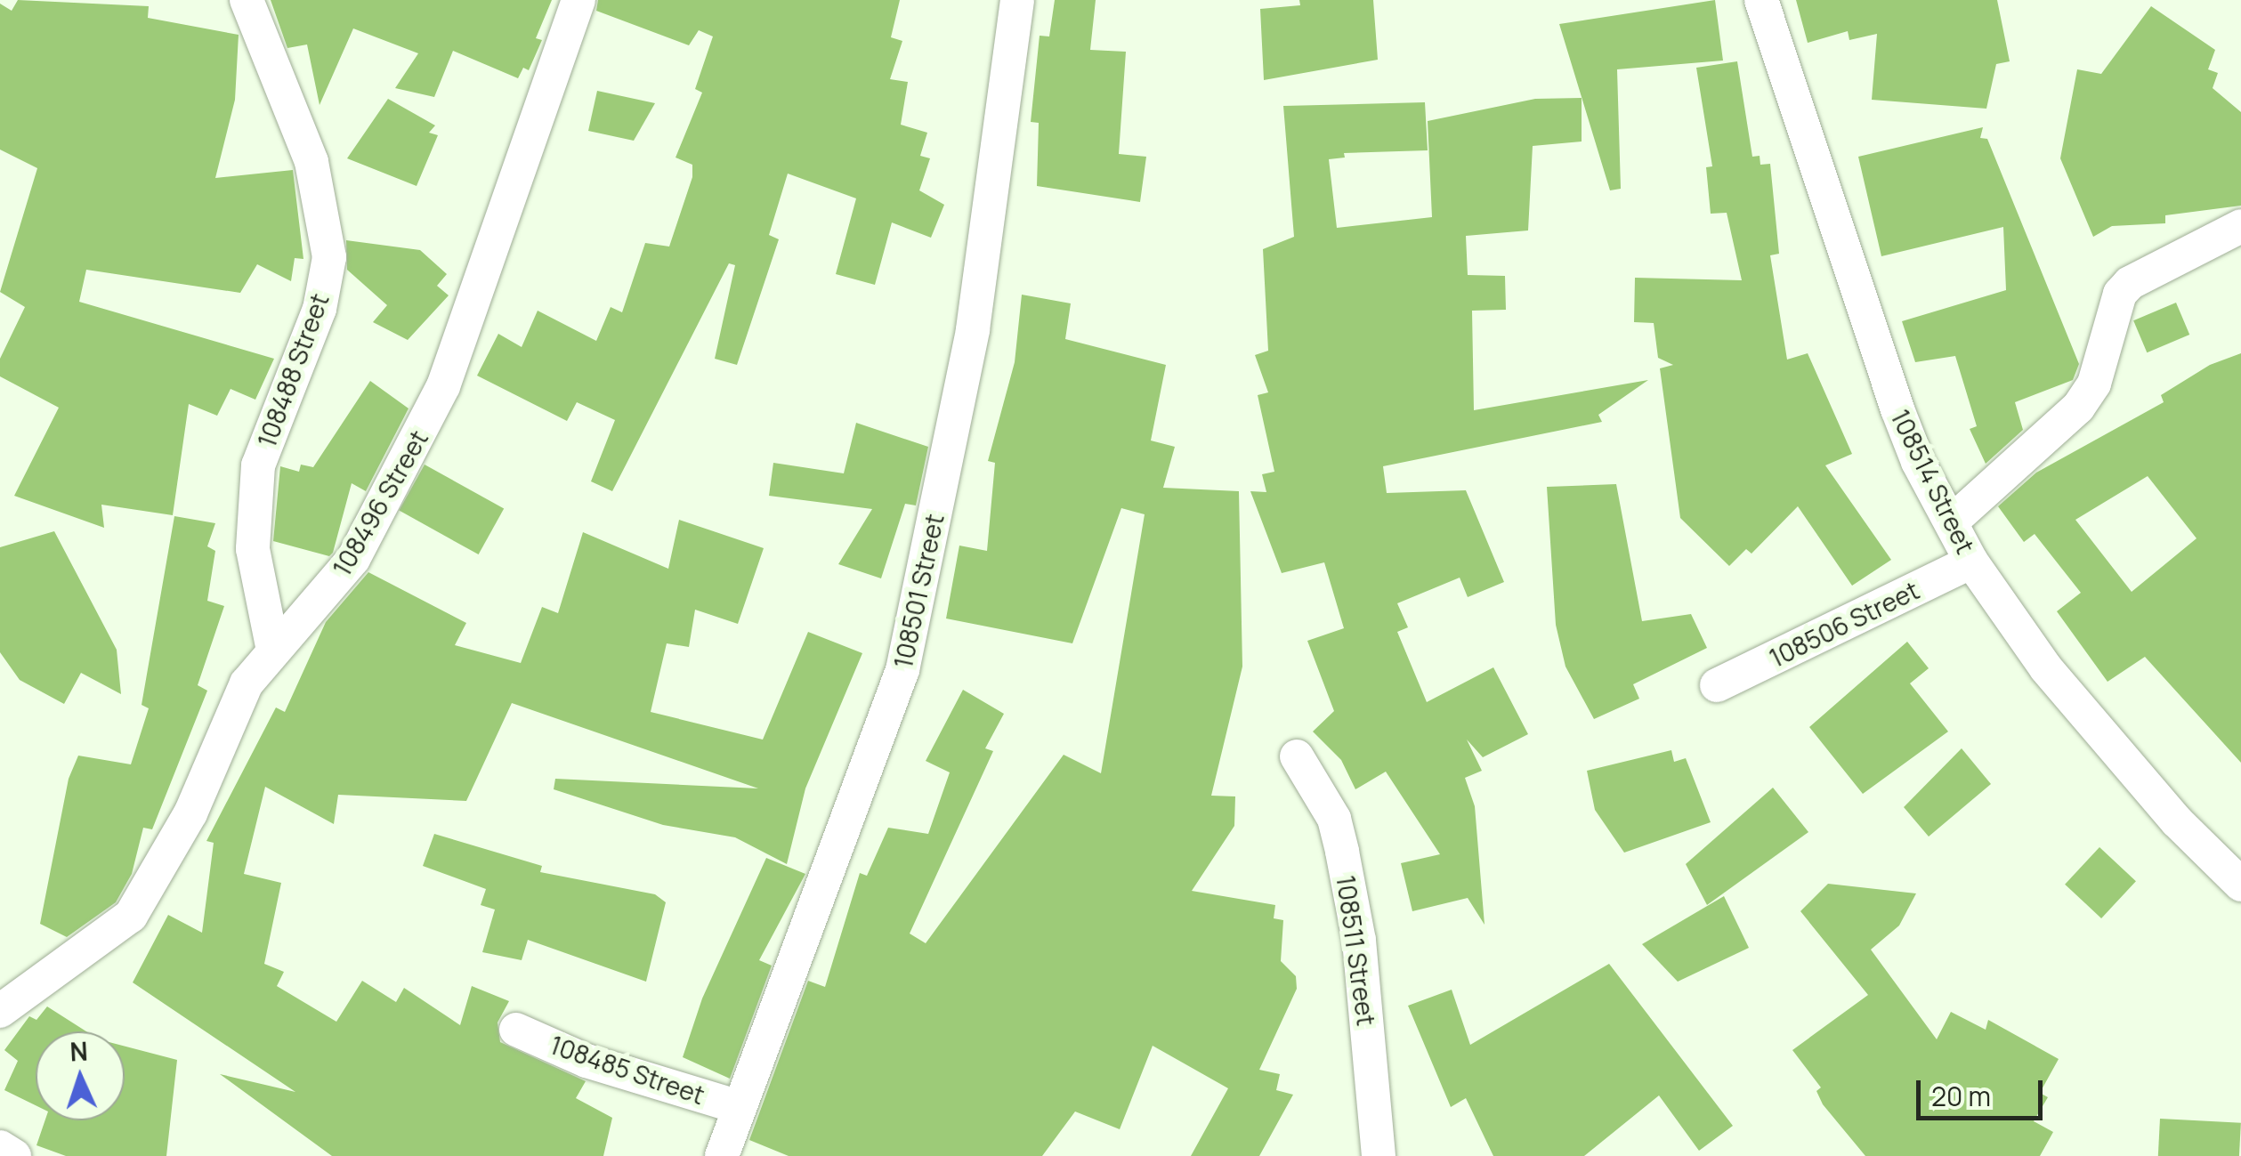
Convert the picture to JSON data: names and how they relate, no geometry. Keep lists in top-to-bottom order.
{
  "streets": {
    "street": [
      "108488 Street",
      "108514 Street",
      "108496 Street",
      "108501 Street",
      "108506 Street",
      "108511 Street",
      "108485 Street"
    ]
  },
  "crossings": [
    ["108488 Street", "108496 Street"],
    ["108514 Street", "108506 Street"],
    ["108501 Street", "108485 Street"]
  ],
  "scale_bar": "20 m",
  "north": "top"
}
